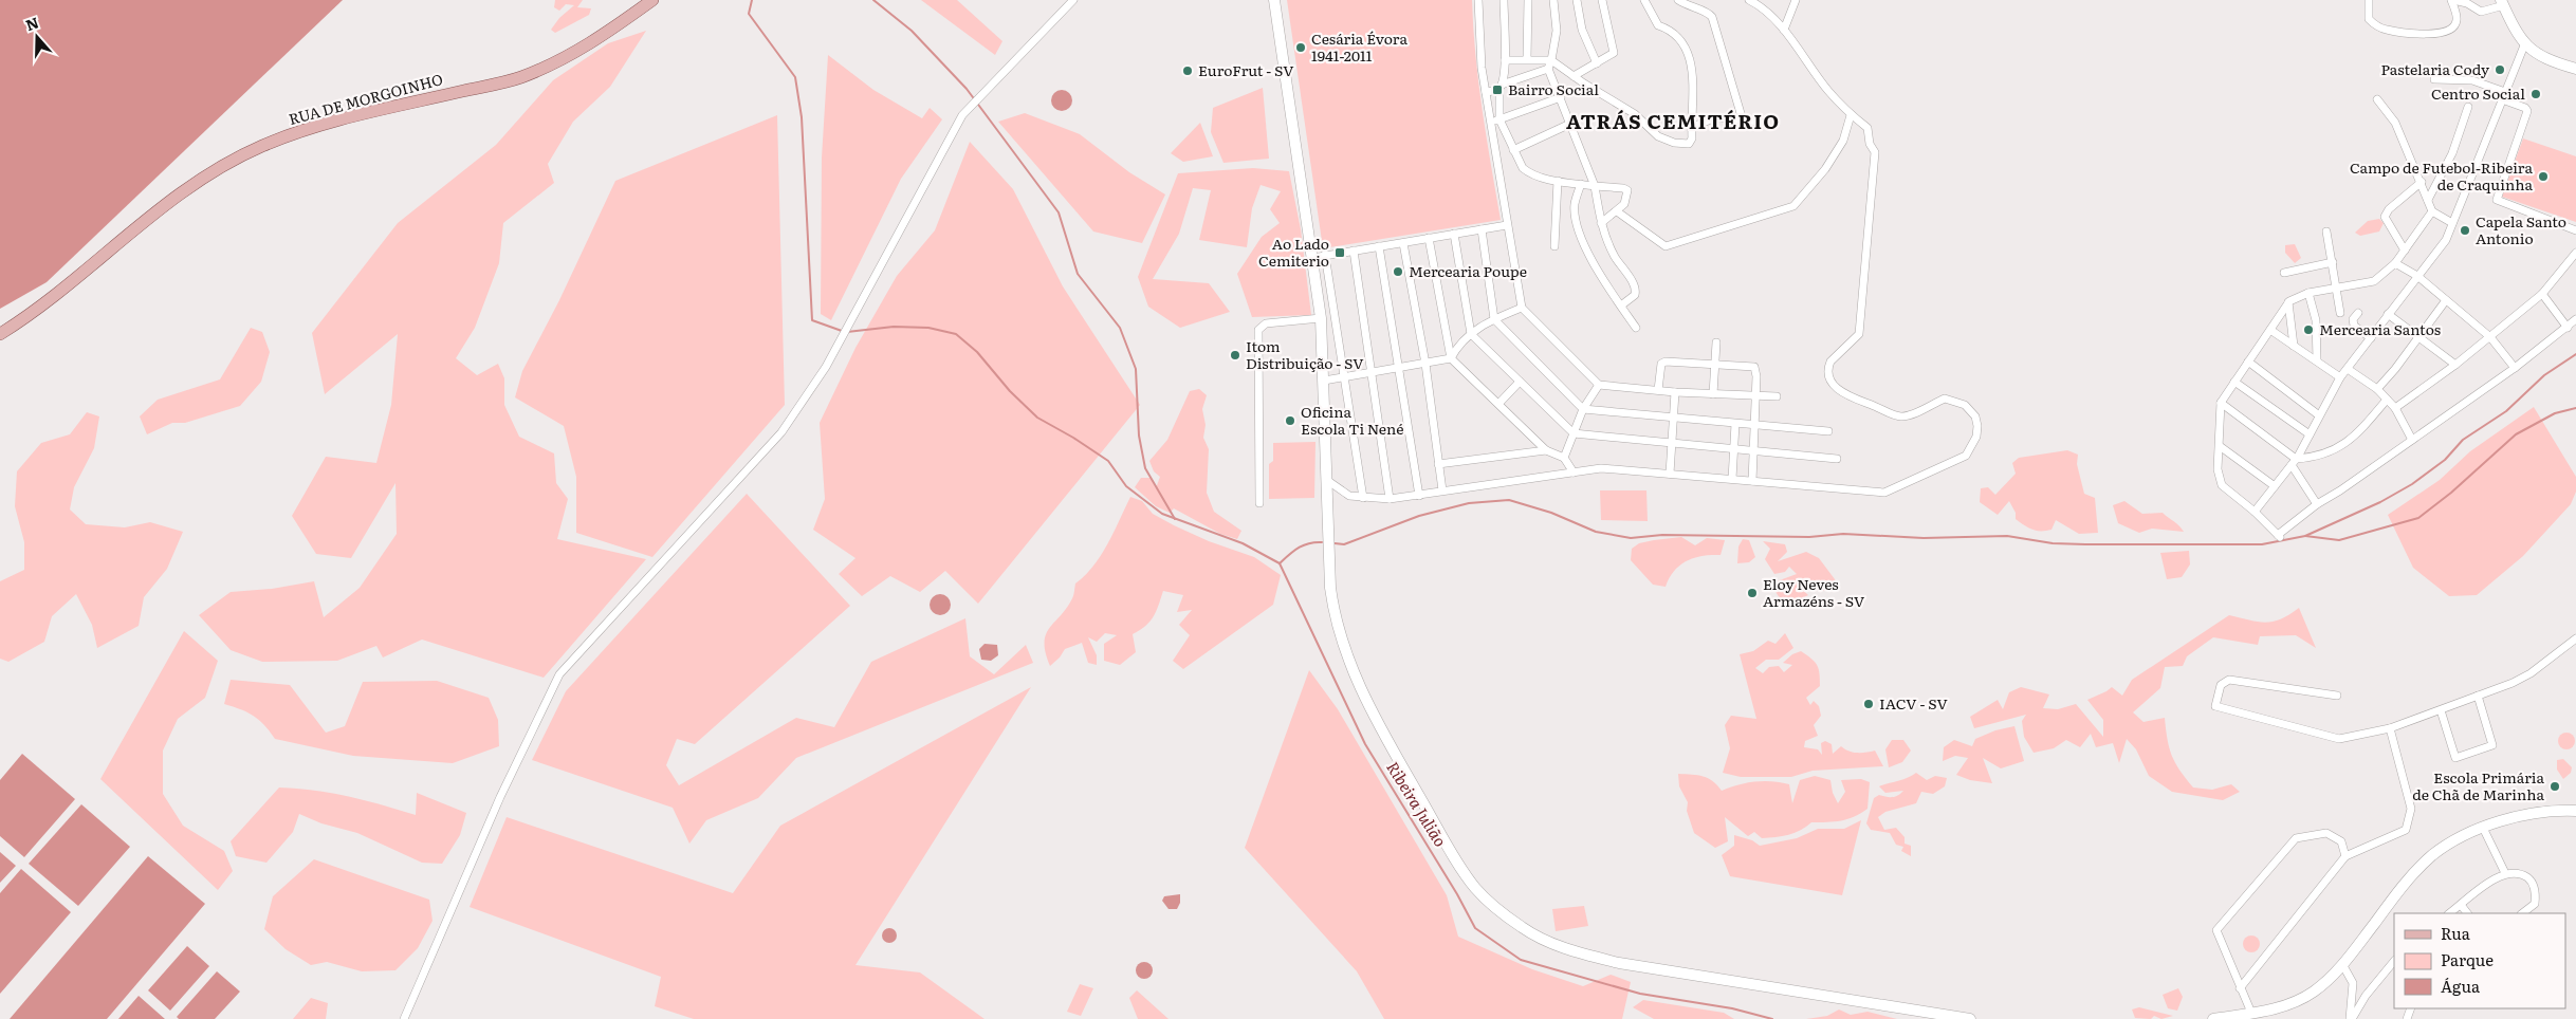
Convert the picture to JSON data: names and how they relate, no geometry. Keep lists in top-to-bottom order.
{
  "streets": {
    "main road": ["RUA DE MORGOINHO"]
  },
  "districts": ["ATRÁS CEMITÉRIO"],
  "water": ["Ribeira Julião"],
  "places": {
    "other": [
      "Cesária Évora 1941-2011",
      "Pastelaria Cody",
      "EuroFrut - SV",
      "Centro Social",
      "Campo de Futebol-Ribeira de Craquinha",
      "Capela Santo Antonio",
      "Mercearia Poupe",
      "Mercearia Santos",
      "Itom Distribuição - SV",
      "Oficina Escola Ti Nené",
      "Eloy Neves Armazéns - SV",
      "IACV - SV",
      "Escola Primária de Chã de Marinha"
    ],
    "transit": ["Bairro Social", "Ao Lado Cemiterio"]
  },
  "legend": ["Rua", "Parque", "Água"],
  "north": "top"
}
